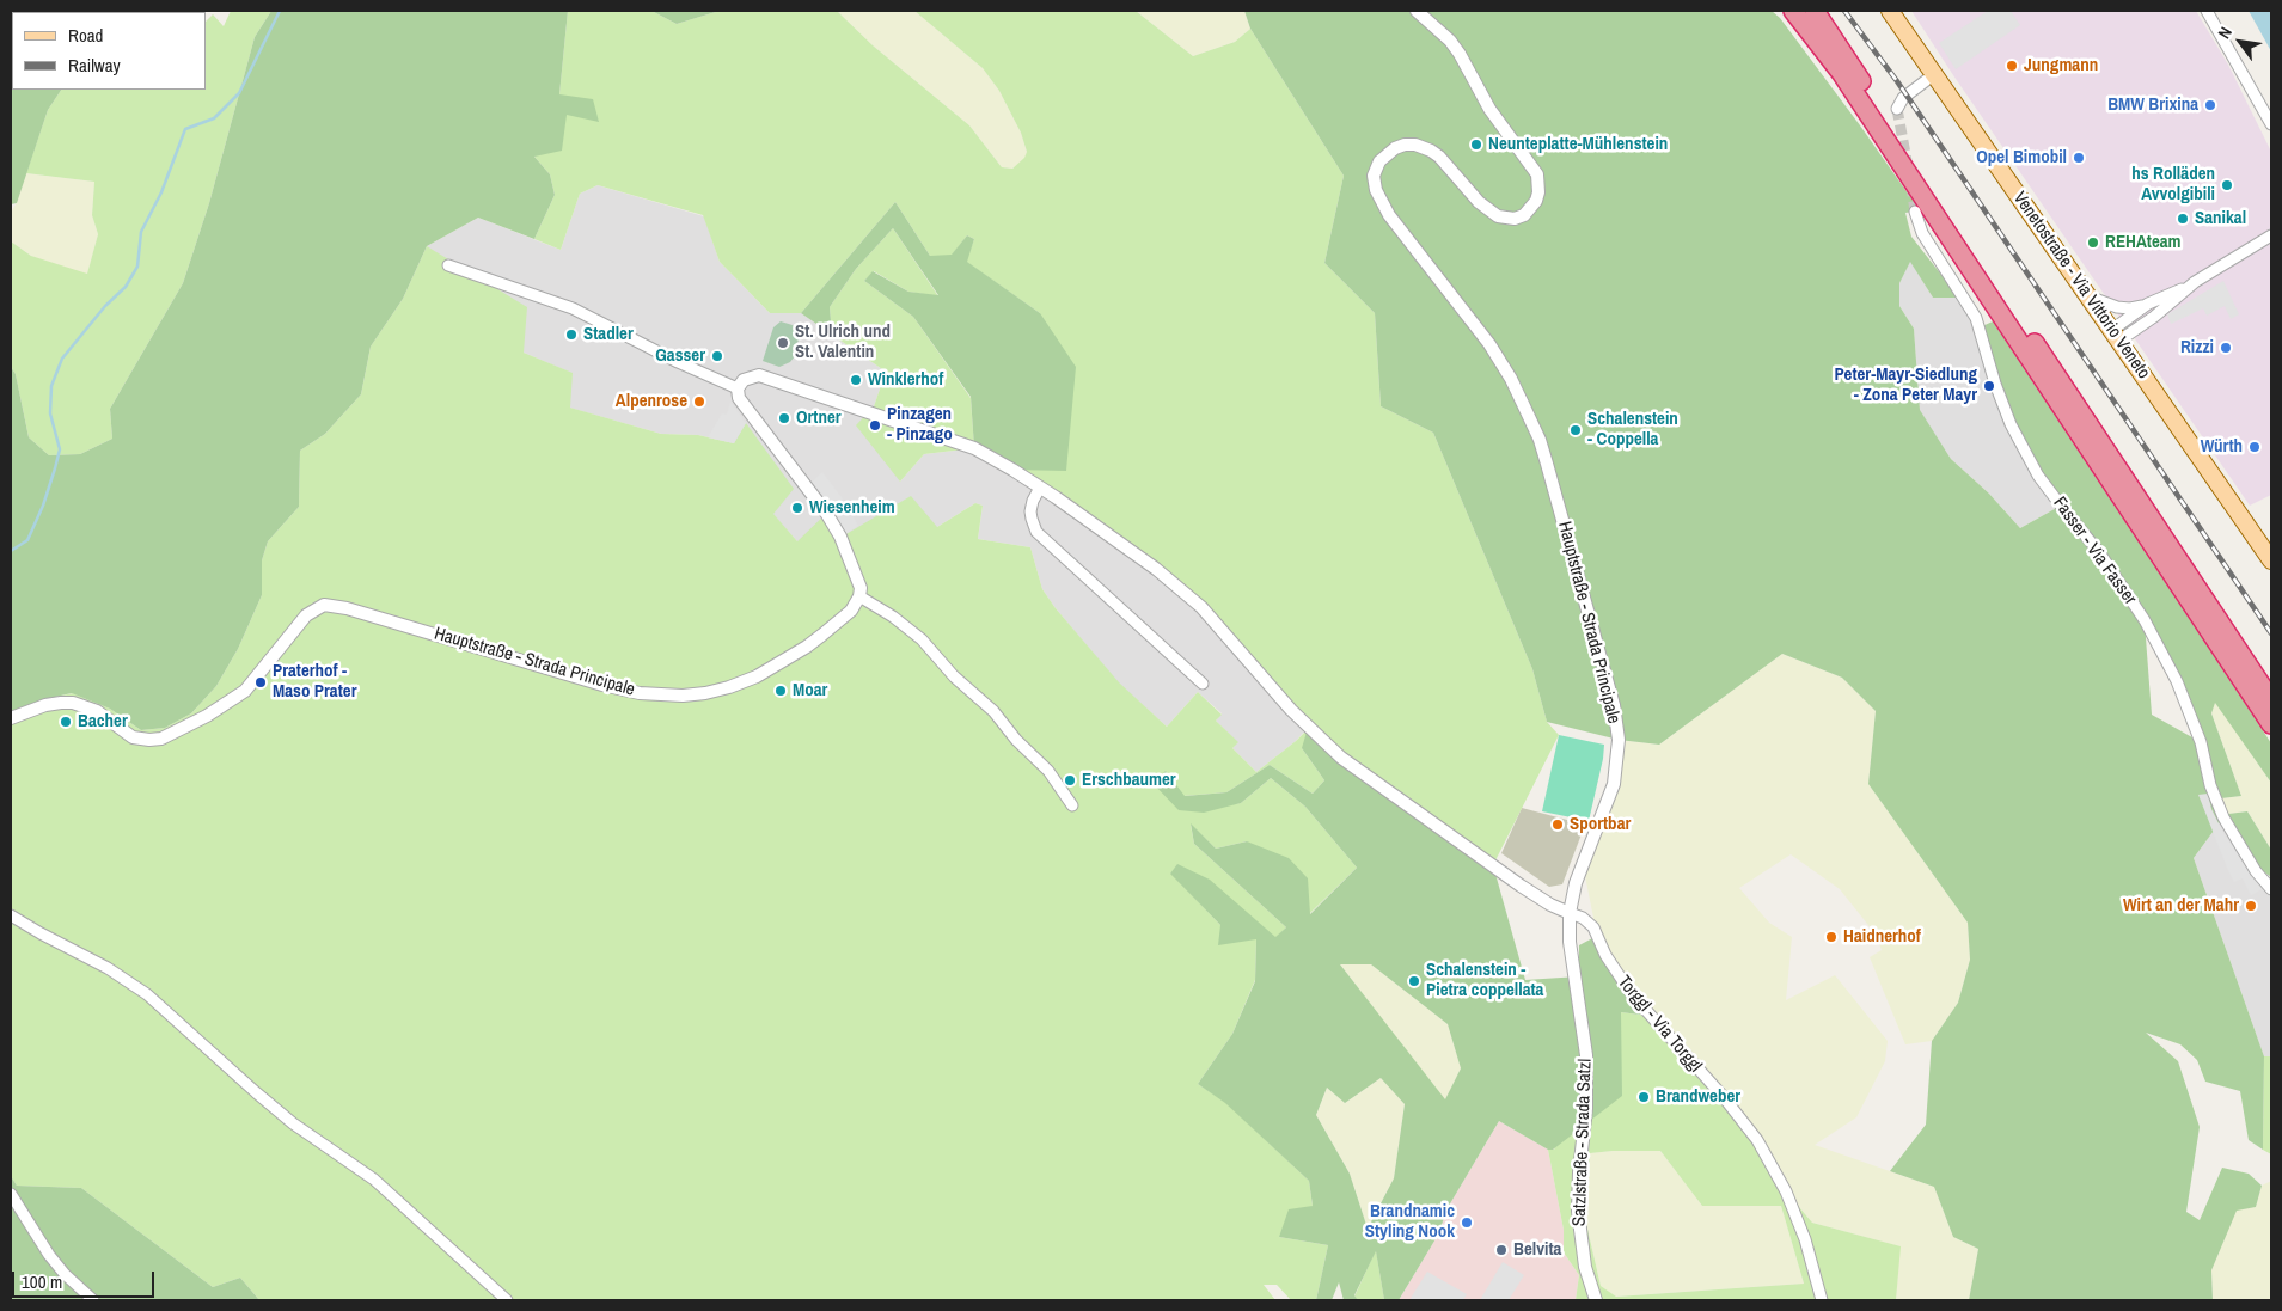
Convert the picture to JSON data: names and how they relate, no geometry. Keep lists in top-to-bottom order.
{
  "streets": {
    "main road": ["Venetostraße - Via Vittorio Veneto"],
    "street": [
      "Fasser - Via Fasser",
      "Hauptstraße - Strada Principale",
      "Torggl - Via Torggl",
      "Satzlstraße - Strada Satzl"
    ]
  },
  "crossings": [
    ["Hauptstraße - Strada Principale", "Torggl - Via Torggl"],
    ["Hauptstraße - Strada Principale", "Satzlstraße - Strada Satzl"],
    ["Torggl - Via Torggl", "Satzlstraße - Strada Satzl"]
  ],
  "places": [
    "Jungmann",
    "BMW Brixina",
    "Neunteplatte-Mühlenstein",
    "Opel Bimobil",
    "hs Rolläden Avvolgibili",
    "Sanikal",
    "REHAteam",
    "Stadler",
    "St. Ulrich und St. Valentin",
    "Rizzi",
    "Gasser",
    "Winklerhof",
    "Peter-Mayr-Siedlung - Zona Peter Mayr",
    "Alpenrose",
    "Ortner",
    "Pinzagen - Pinzago",
    "Schalenstein - Coppella",
    "Würth",
    "Wiesenheim",
    "Praterhof - Maso Prater",
    "Moar",
    "Bacher",
    "Erschbaumer",
    "Sportbar",
    "Wirt an der Mahr",
    "Haidnerhof",
    "Schalenstein - Pietra coppellata",
    "Brandweber",
    "Brandnamic Styling Nook",
    "Belvita"
  ],
  "legend": ["Road", "Railway"],
  "scale_bar": "100 m",
  "north": "top left"
}
